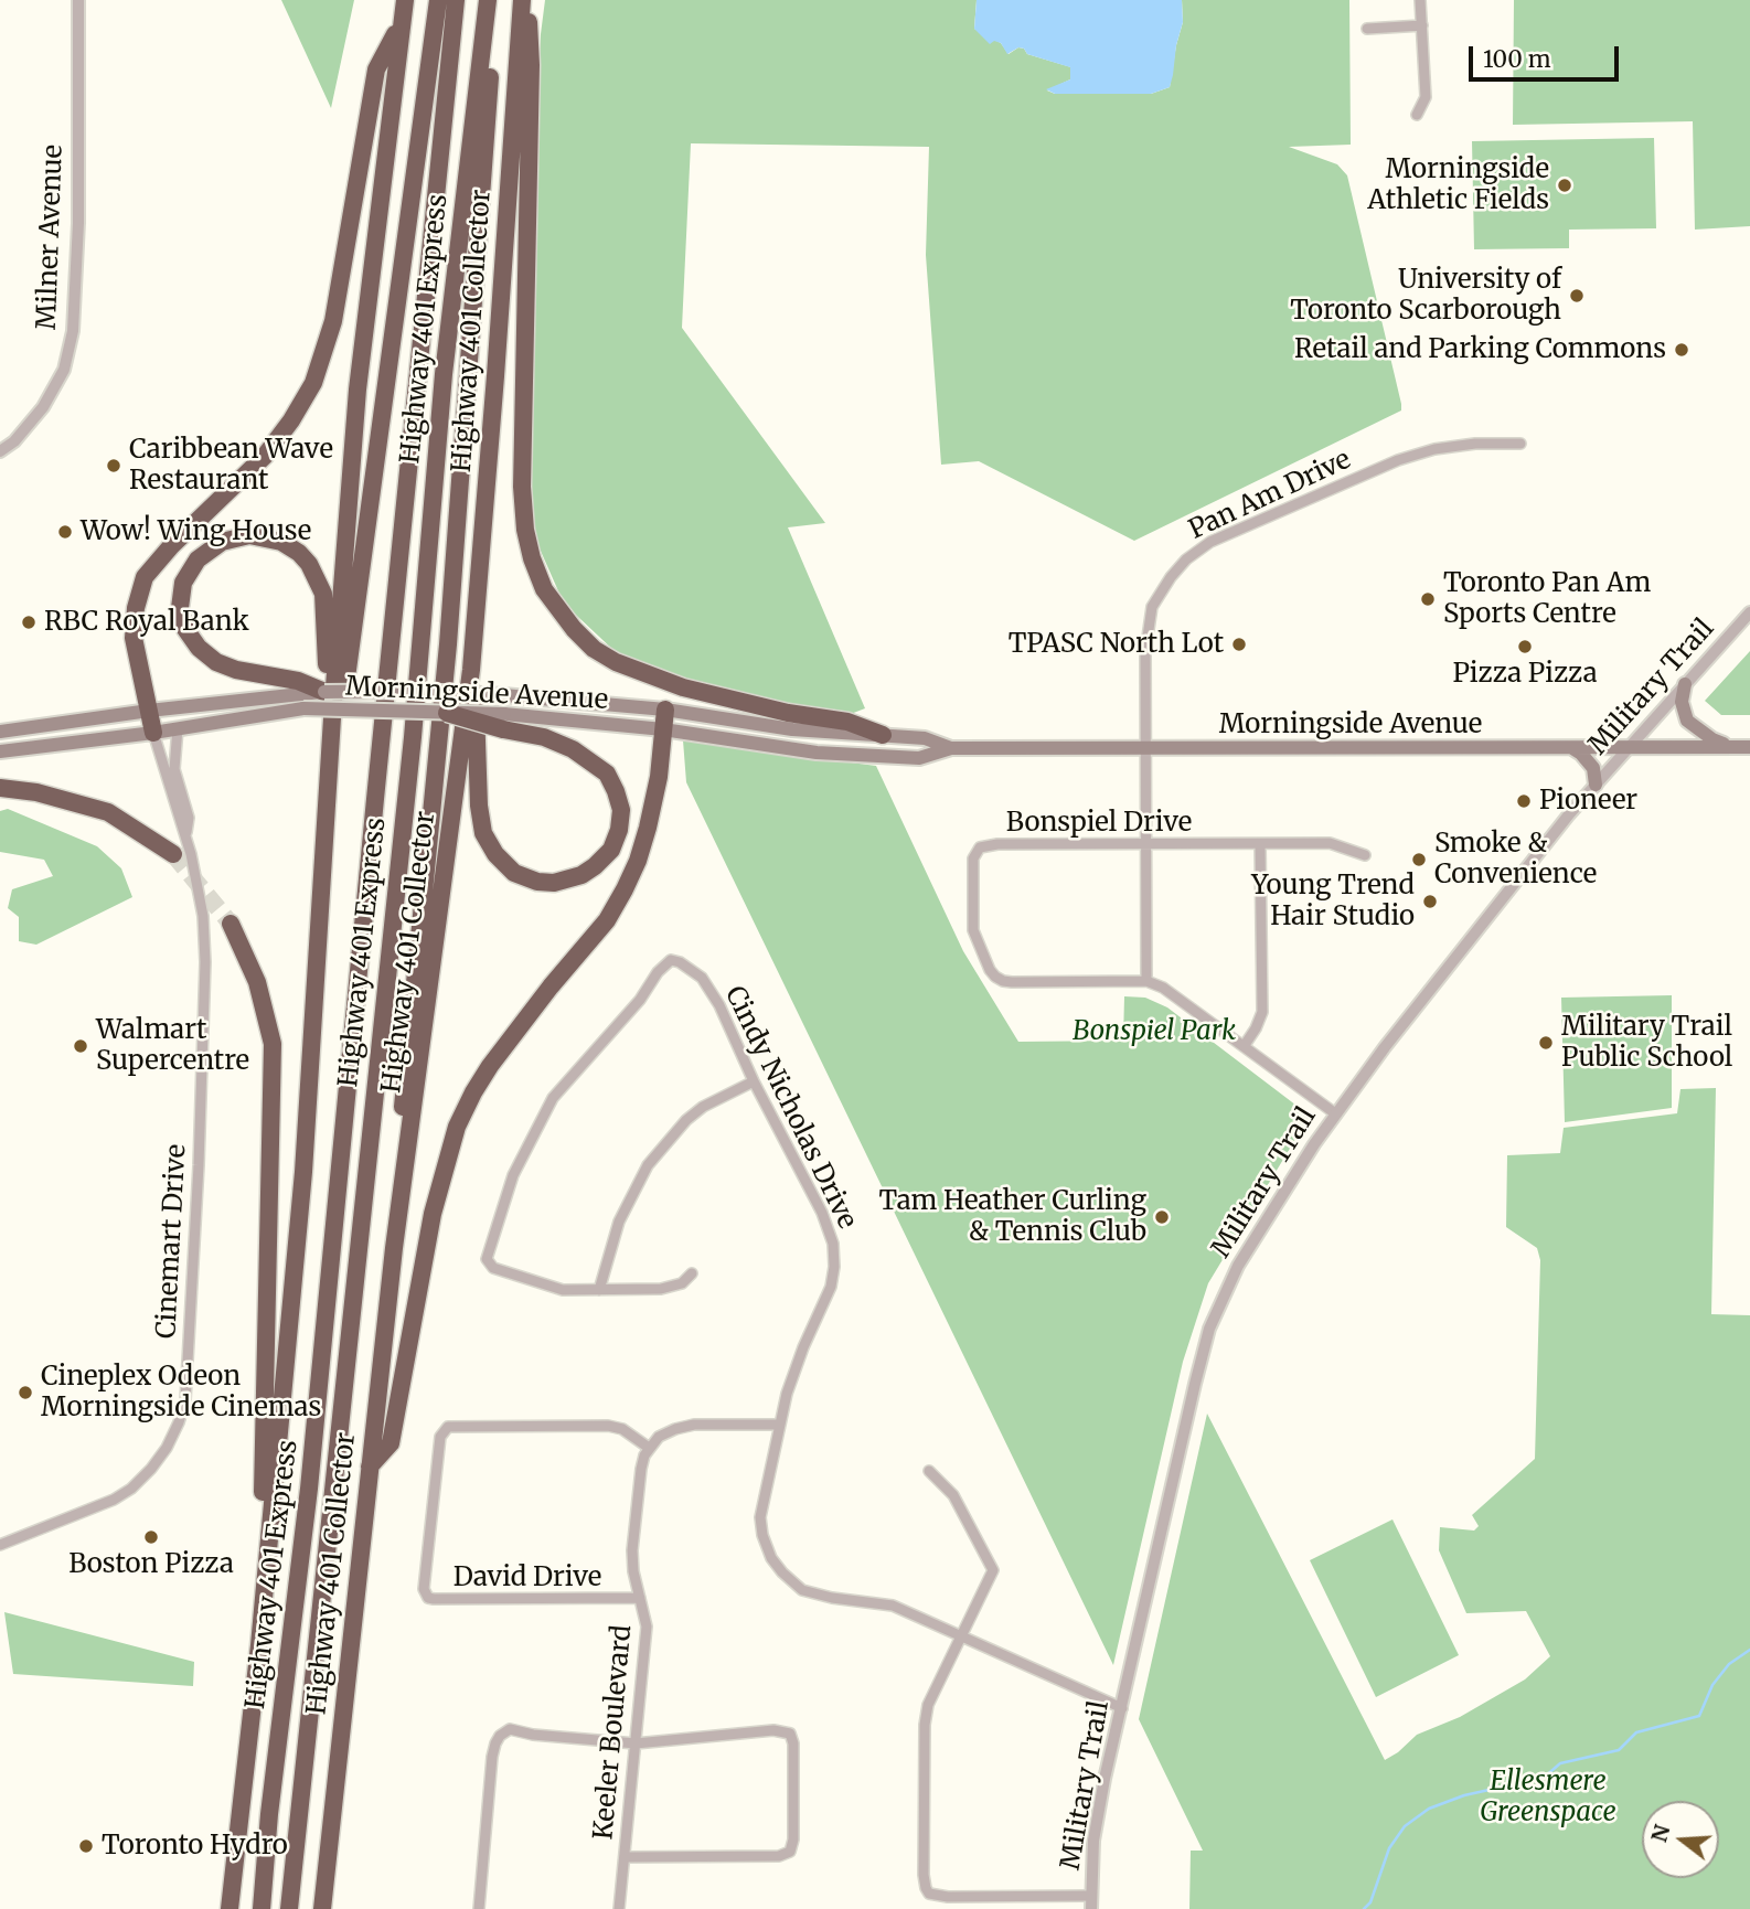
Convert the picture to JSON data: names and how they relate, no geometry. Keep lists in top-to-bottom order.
{
  "streets": {
    "highway": ["Highway 401 Express", "Highway 401 Collector"],
    "main road": ["Morningside Avenue"],
    "street": [
      "Milner Avenue",
      "Pan Am Drive",
      "Military Trail",
      "Bonspiel Drive",
      "Cindy Nicholas Drive",
      "Cinemart Drive",
      "David Drive",
      "Keeler Boulevard"
    ]
  },
  "crossings": [
    ["Pan Am Drive", "Morningside Avenue"],
    ["Pan Am Drive", "Bonspiel Drive"],
    ["Military Trail", "Morningside Avenue"],
    ["Military Trail", "Bonspiel Drive"],
    ["Morningside Avenue", "Cinemart Drive"],
    ["David Drive", "Keeler Boulevard"]
  ],
  "parks": ["Bonspiel Park", "Ellesmere Greenspace"],
  "places": [
    "Morningside Athletic Fields",
    "University of Toronto Scarborough",
    "Retail and Parking Commons",
    "Caribbean Wave Restaurant",
    "Wow! Wing House",
    "Toronto Pan Am Sports Centre",
    "RBC Royal Bank",
    "TPASC North Lot",
    "Pizza Pizza",
    "Pioneer",
    "Smoke & Convenience",
    "Young Trend Hair Studio",
    "Military Trail Public School",
    "Walmart Supercentre",
    "Tam Heather Curling & Tennis Club",
    "Cineplex Odeon Morningside Cinemas",
    "Boston Pizza",
    "Toronto Hydro"
  ],
  "scale_bar": "100 m",
  "north": "left"
}
